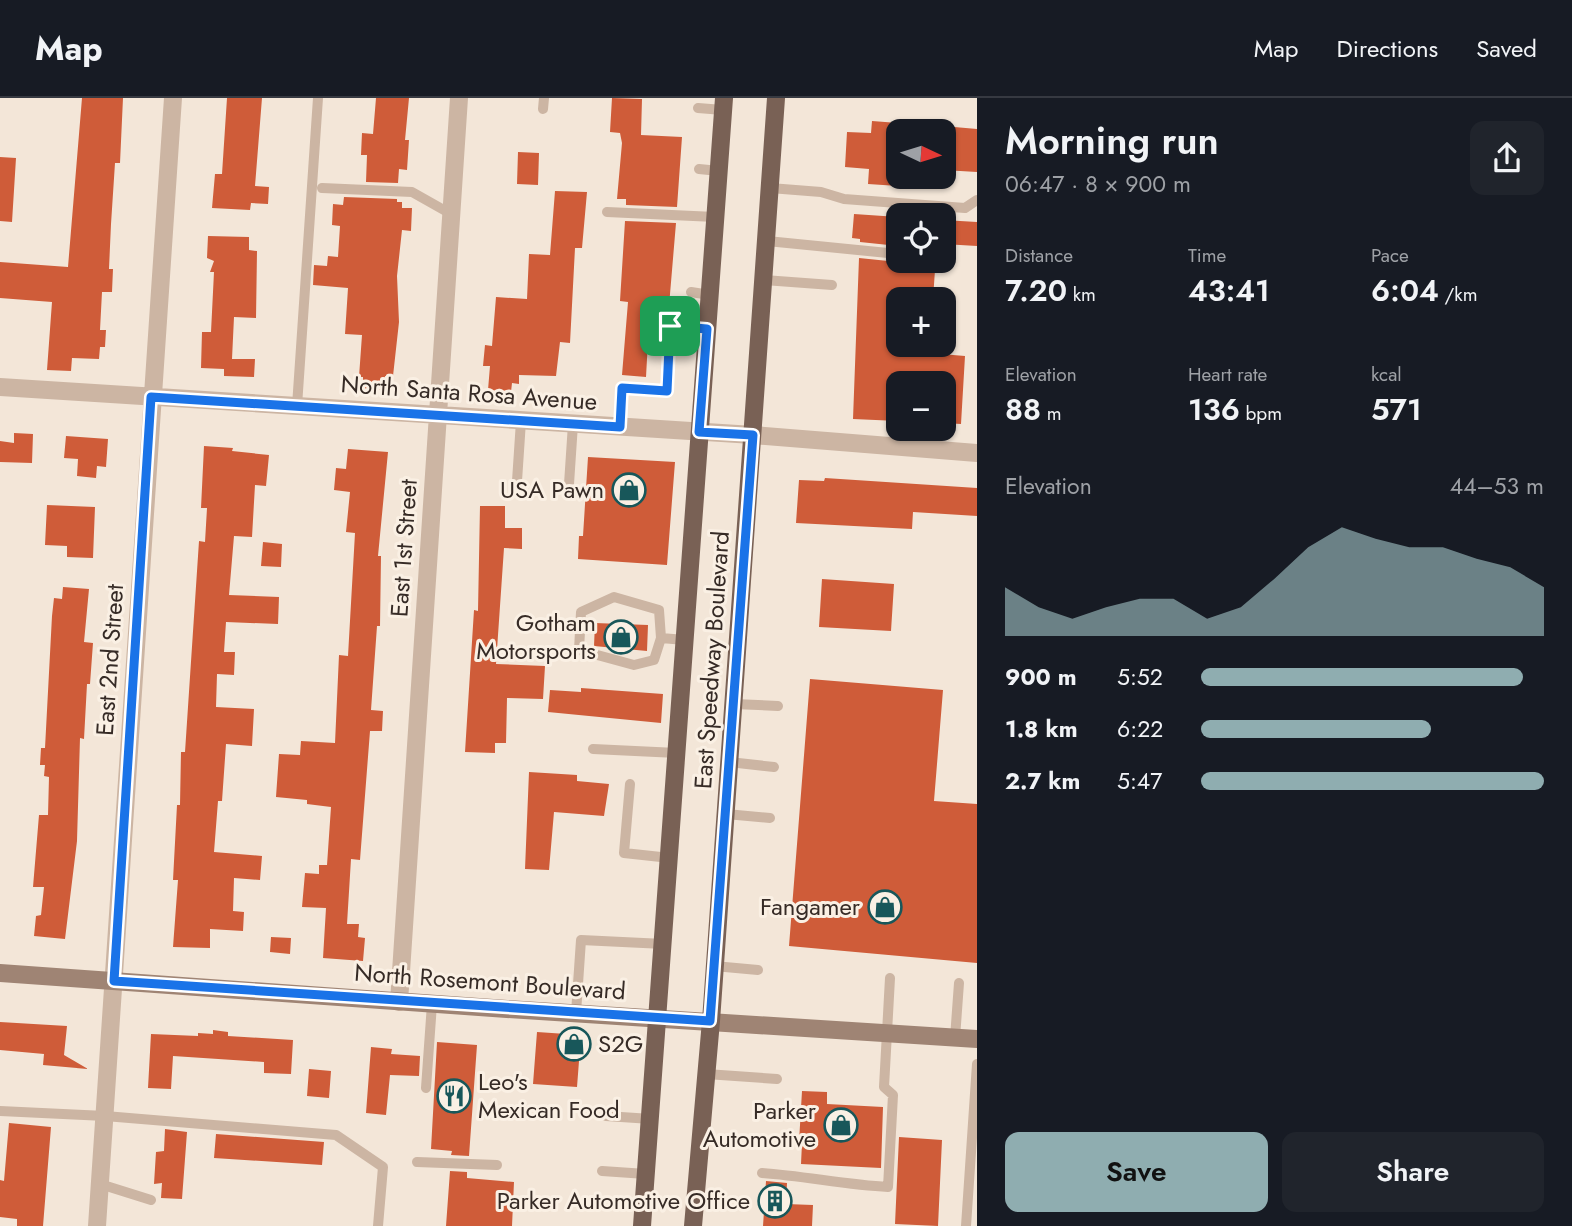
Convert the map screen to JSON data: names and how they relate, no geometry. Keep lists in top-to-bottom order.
{
  "streets": {
    "main road": ["East Speedway Boulevard"],
    "street": [
      "North Santa Rosa Avenue",
      "East 1st Street",
      "East 2nd Street",
      "North Rosemont Boulevard"
    ]
  },
  "crossings": [
    ["North Santa Rosa Avenue", "East 1st Street"],
    ["North Santa Rosa Avenue", "East 2nd Street"],
    ["North Santa Rosa Avenue", "East Speedway Boulevard"],
    ["East 1st Street", "North Rosemont Boulevard"],
    ["East 2nd Street", "North Rosemont Boulevard"],
    ["East Speedway Boulevard", "North Rosemont Boulevard"]
  ],
  "places": {
    "shop": [
      "USA Pawn",
      "Gotham Motorsports",
      "Fangamer",
      "S2G",
      "Parker Automotive"
    ],
    "restaurant": ["Leo's Mexican Food"],
    "building": ["Parker Automotive Office"]
  },
  "north": "right",
  "page": {
    "header": "Map",
    "nav": ["Map", "Directions", "Saved"],
    "heading": ["Morning run", "06:47 · 8 × 900 m"],
    "map_buttons": ["+", "−"],
    "stats": [
      ["Distance", "7.20 km"],
      ["Time", "43:41"],
      ["Pace", "6:04 /km"],
      ["Elevation", "88 m"],
      ["Heart rate", "136 bpm"],
      ["kcal", "571"]
    ],
    "chart": ["Elevation", "44–53 m"],
    "list": [
      {
        "name": "900 m",
        "note": "5:52"
      },
      {
        "name": "1.8 km",
        "note": "6:22"
      },
      {
        "name": "2.7 km",
        "note": "5:47"
      }
    ],
    "buttons": ["Save", "Share"]
  }
}
